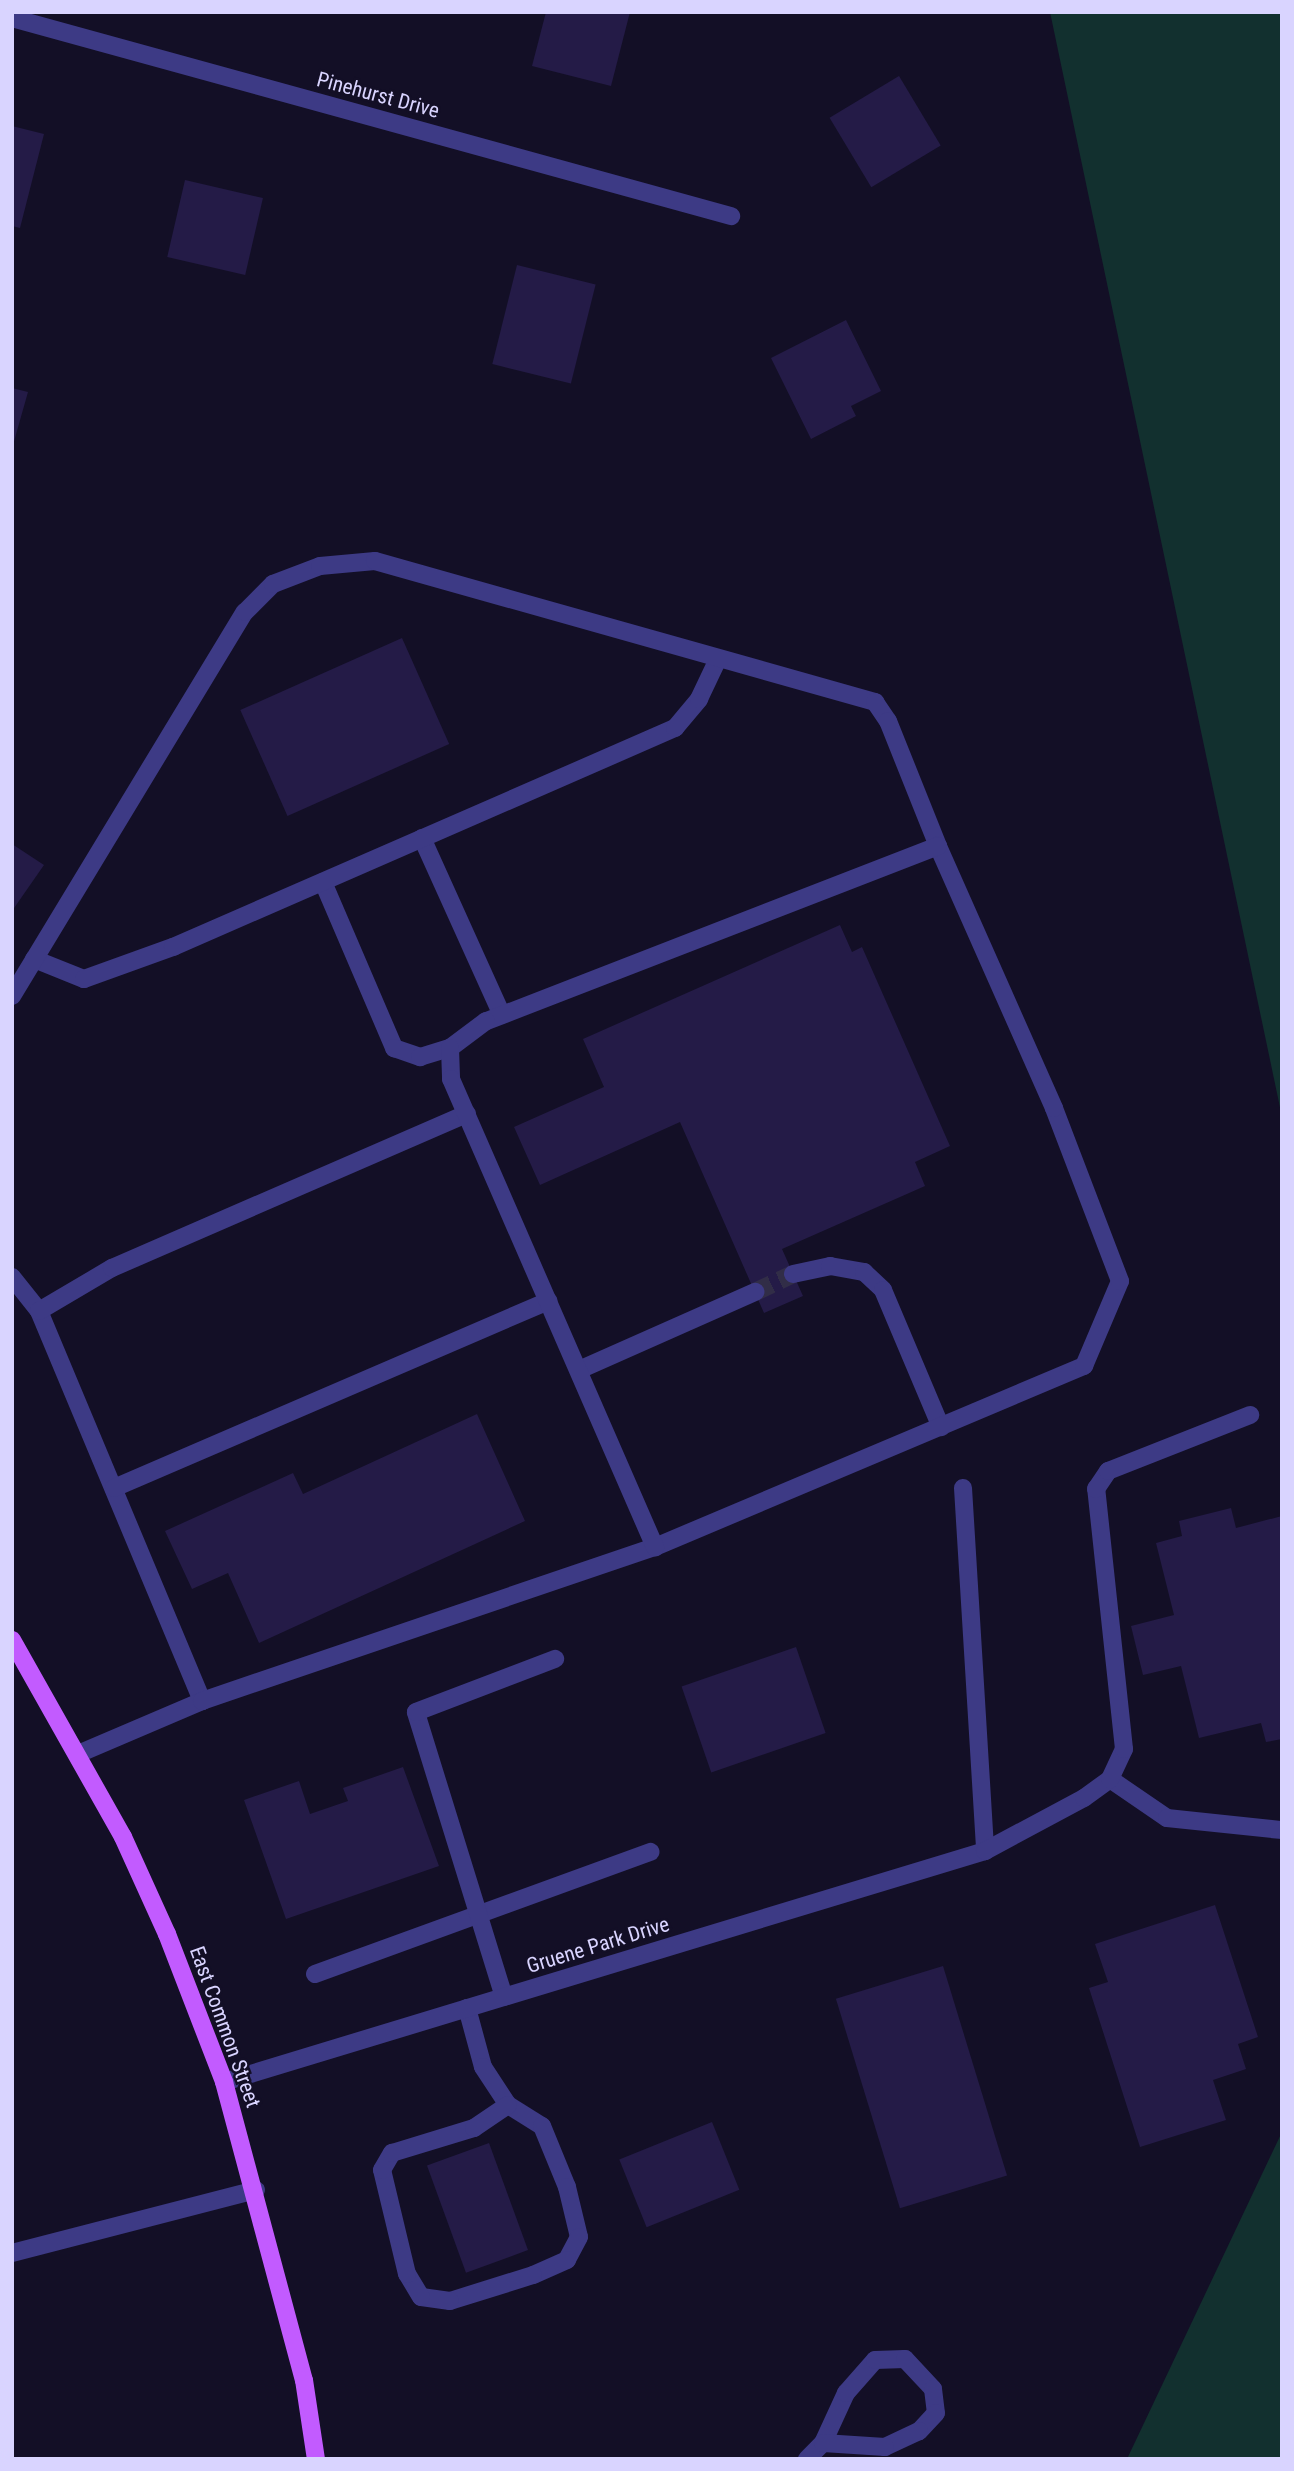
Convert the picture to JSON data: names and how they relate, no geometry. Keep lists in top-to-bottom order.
{
  "streets": {
    "main road": ["East Common Street"],
    "street": ["Pinehurst Drive", "Gruene Park Drive"]
  },
  "crossings": [
    ["Gruene Park Drive", "East Common Street"]
  ]
}
